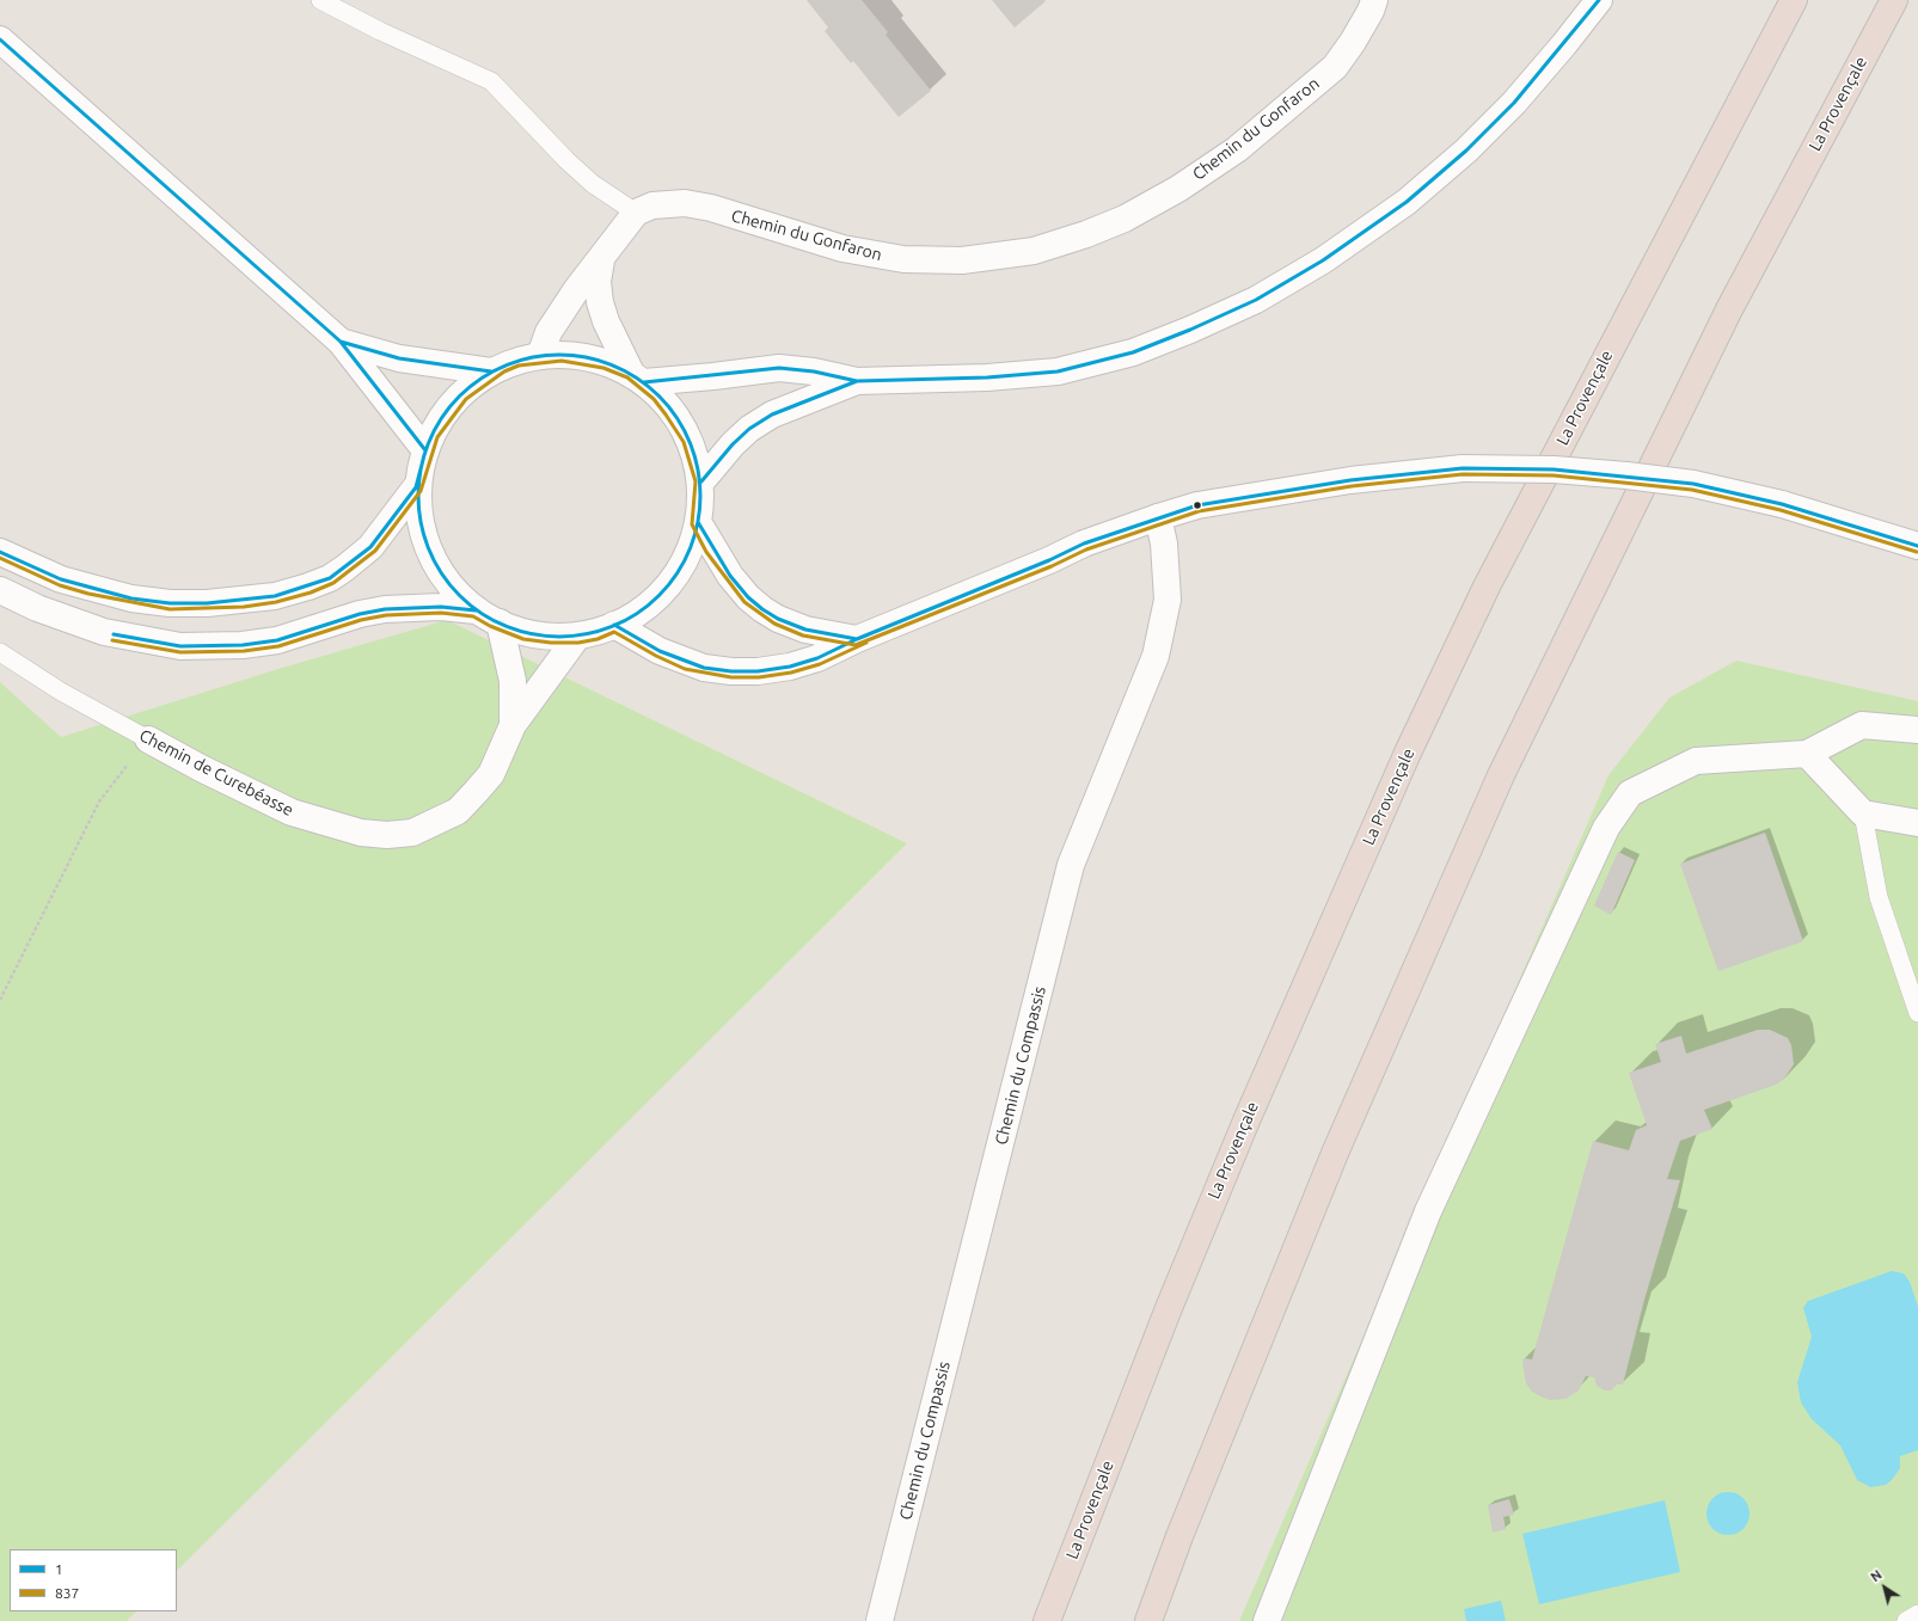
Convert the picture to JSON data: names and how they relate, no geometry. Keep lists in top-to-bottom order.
{
  "streets": {
    "highway": ["La Provençale"],
    "street": ["Chemin du Gonfaron", "Chemin de Curebéasse", "Chemin du Compassis"]
  },
  "lines": ["transit line 1", "transit line 837"],
  "legend": ["1", "837"],
  "north": "top left"
}
